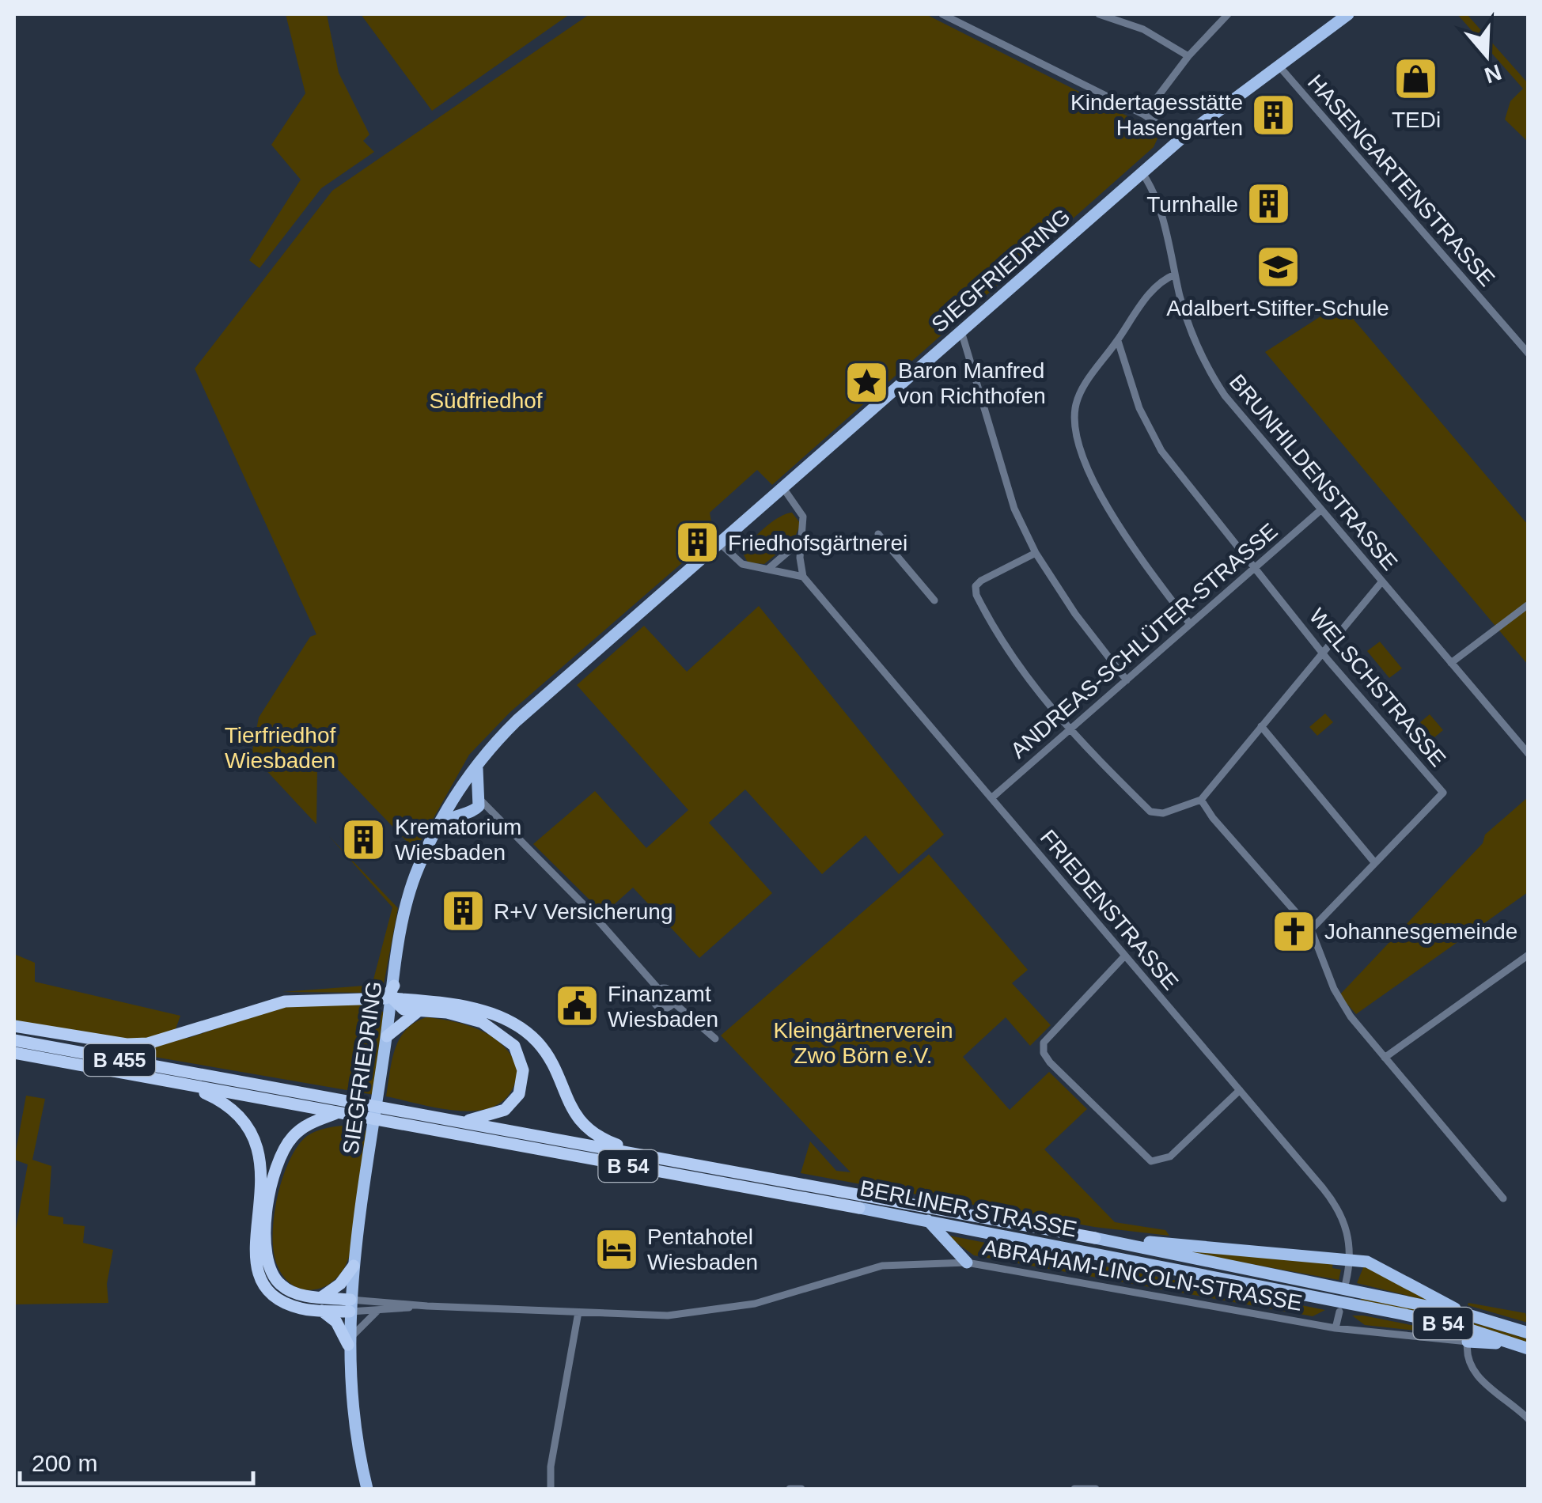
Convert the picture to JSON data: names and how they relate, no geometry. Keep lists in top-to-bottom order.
{
  "streets": {
    "highway": ["B 455", "B 54", "BERLINER STRASSE"],
    "main road": ["SIEGFRIEDRING"],
    "street": [
      "HASENGARTENSTRASSE",
      "BRUNHILDENSTRASSE",
      "ANDREAS-SCHLÜTER-STRASSE",
      "WELSCHSTRASSE",
      "FRIEDENSTRASSE",
      "ABRAHAM-LINCOLN-STRASSE"
    ]
  },
  "crossings": [
    ["HASENGARTENSTRASSE", "SIEGFRIEDRING"],
    ["SIEGFRIEDRING", "BRUNHILDENSTRASSE"],
    ["SIEGFRIEDRING", "ABRAHAM-LINCOLN-STRASSE"],
    ["BRUNHILDENSTRASSE", "ANDREAS-SCHLÜTER-STRASSE"],
    ["ANDREAS-SCHLÜTER-STRASSE", "WELSCHSTRASSE"],
    ["ANDREAS-SCHLÜTER-STRASSE", "FRIEDENSTRASSE"],
    ["B 455", "B 54"],
    ["B 455", "BERLINER STRASSE"],
    ["B 54", "BERLINER STRASSE"]
  ],
  "parks": ["Südfriedhof", "Tierfriedhof Wiesbaden", "Kleingärtnerverein Zwo Börn e.V."],
  "places": {
    "shop": ["TEDi"],
    "building": [
      "Kindertagesstätte Hasengarten",
      "Turnhalle",
      "Friedhofsgärtnerei",
      "Krematorium Wiesbaden",
      "R+V Versicherung"
    ],
    "school or university": ["Adalbert-Stifter-Schule"],
    "place": ["Baron Manfred von Richthofen"],
    "church": ["Johannesgemeinde"],
    "public building": ["Finanzamt Wiesbaden"],
    "hotel": ["Pentahotel Wiesbaden"]
  },
  "scale_bar": "200 m",
  "north": "bottom"
}
